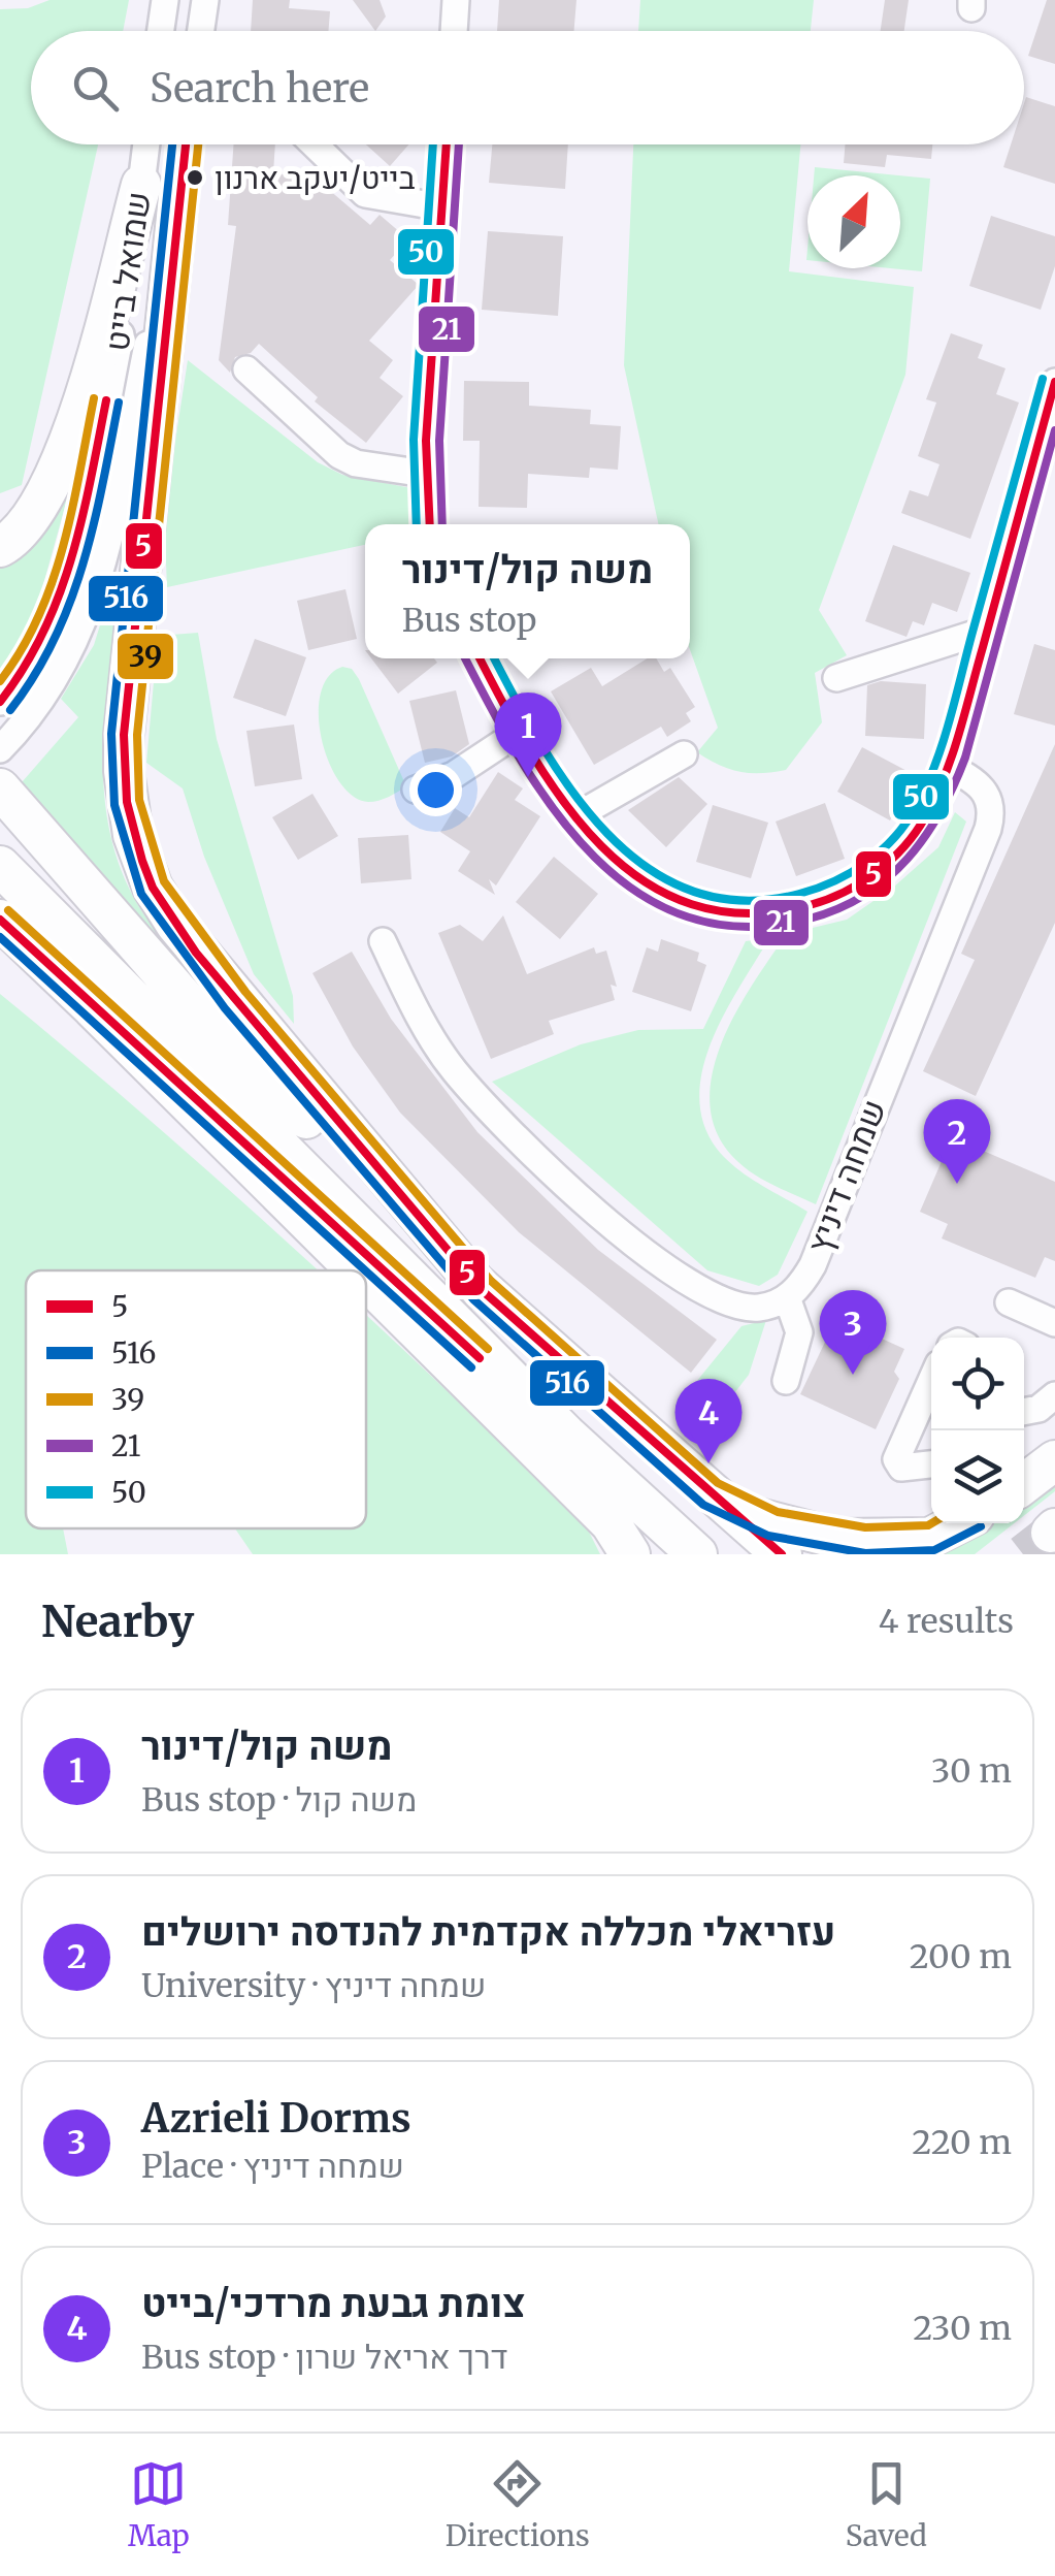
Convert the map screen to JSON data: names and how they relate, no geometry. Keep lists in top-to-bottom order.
{
  "streets": {
    "street": ["שמואל בייט", "שמחה דיניץ"]
  },
  "places": ["בייט/יעקב ארנון"],
  "lines": [
    "transit line 5",
    "transit line 516",
    "transit line 39",
    "transit line 21",
    "transit line 50"
  ],
  "legend": [
    "5",
    "516",
    "39",
    "21",
    "50"
  ],
  "north": "top right",
  "page": {
    "search": "Search here",
    "popup": ["משה קול/דינור", "Bus stop"],
    "pins": [
      "1",
      "2",
      "3",
      "4"
    ],
    "heading": ["Nearby", "4 results"],
    "list": [
      {
        "mark": "1",
        "name": "משה קול/דינור",
        "note": "Bus stop · משה קול",
        "value": "30 m"
      },
      {
        "mark": "2",
        "name": "עזריאלי מכללה אקדמית להנדסה ירושלים",
        "note": "University · שמחה דיניץ",
        "value": "200 m"
      },
      {
        "mark": "3",
        "name": "Azrieli Dorms",
        "note": "Place · שמחה דיניץ",
        "value": "220 m"
      },
      {
        "mark": "4",
        "name": "צומת גבעת מרדכי/בייט",
        "note": "Bus stop · דרך אריאל שרון",
        "value": "230 m"
      }
    ],
    "nav": ["Map", "Directions", "Saved"]
  }
}
